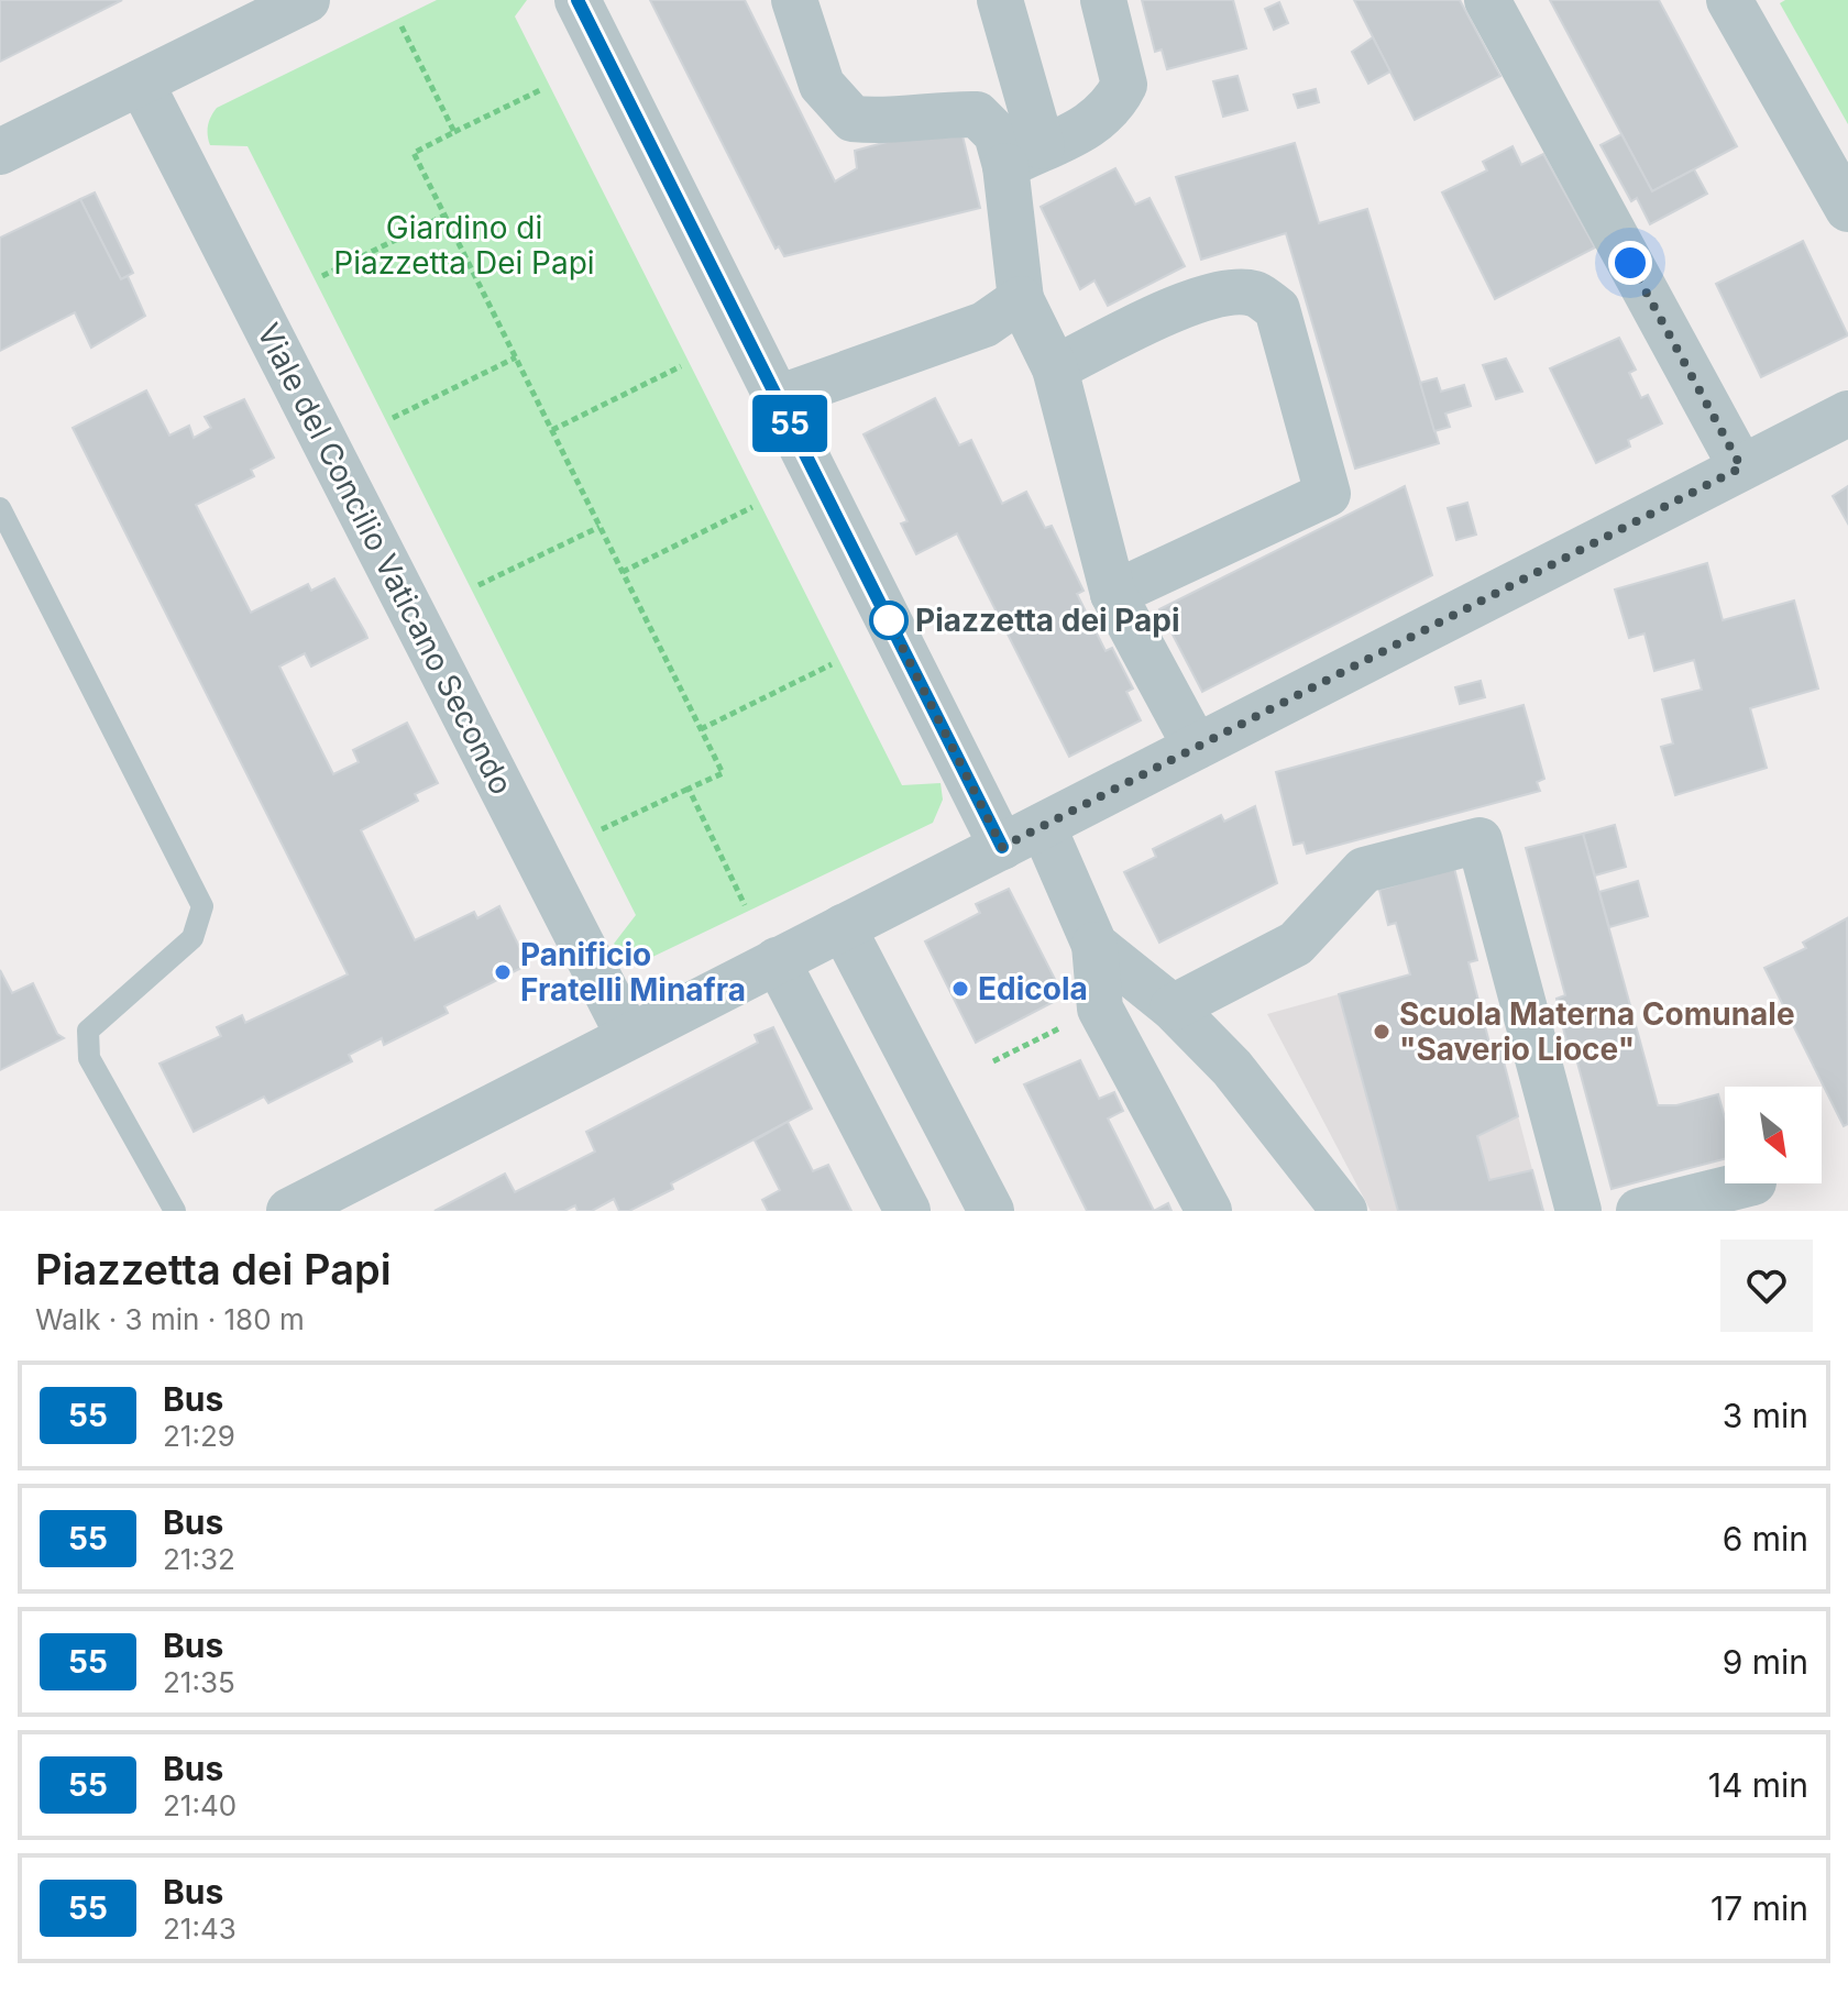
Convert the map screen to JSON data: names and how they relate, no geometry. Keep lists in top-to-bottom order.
{
  "streets": {
    "street": ["Viale del Concilio Vaticano Secondo"]
  },
  "parks": ["Giardino di Piazzetta Dei Papi"],
  "places": [
    "Piazzetta dei Papi",
    "Panificio Fratelli Minafra",
    "Edicola",
    "Scuola Materna Comunale \"Saverio Lioce\""
  ],
  "lines": ["bus line 55"],
  "north": "bottom right",
  "page": {
    "on_map": "55",
    "heading": ["Piazzetta dei Papi", "Walk · 3 min · 180 m"],
    "list": [
      {
        "mark": "55",
        "name": "Bus",
        "note": "21:29",
        "value": "3 min"
      },
      {
        "mark": "55",
        "name": "Bus",
        "note": "21:32",
        "value": "6 min"
      },
      {
        "mark": "55",
        "name": "Bus",
        "note": "21:35",
        "value": "9 min"
      },
      {
        "mark": "55",
        "name": "Bus",
        "note": "21:40",
        "value": "14 min"
      },
      {
        "mark": "55",
        "name": "Bus",
        "note": "21:43",
        "value": "17 min"
      }
    ]
  }
}
